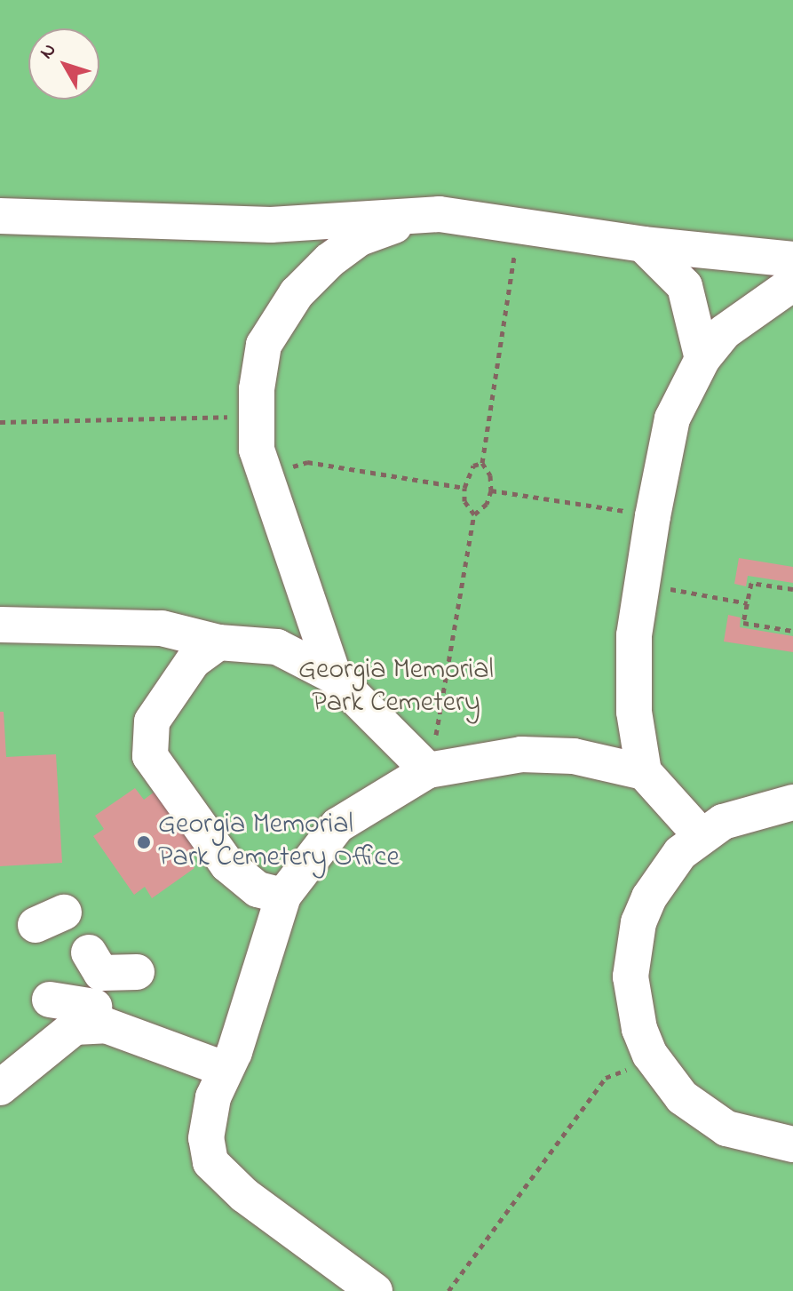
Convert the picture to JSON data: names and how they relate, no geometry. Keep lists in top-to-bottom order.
{
  "parks": ["Georgia Memorial Park Cemetery"],
  "places": ["Georgia Memorial Park Cemetery Office"],
  "north": "top left"
}
